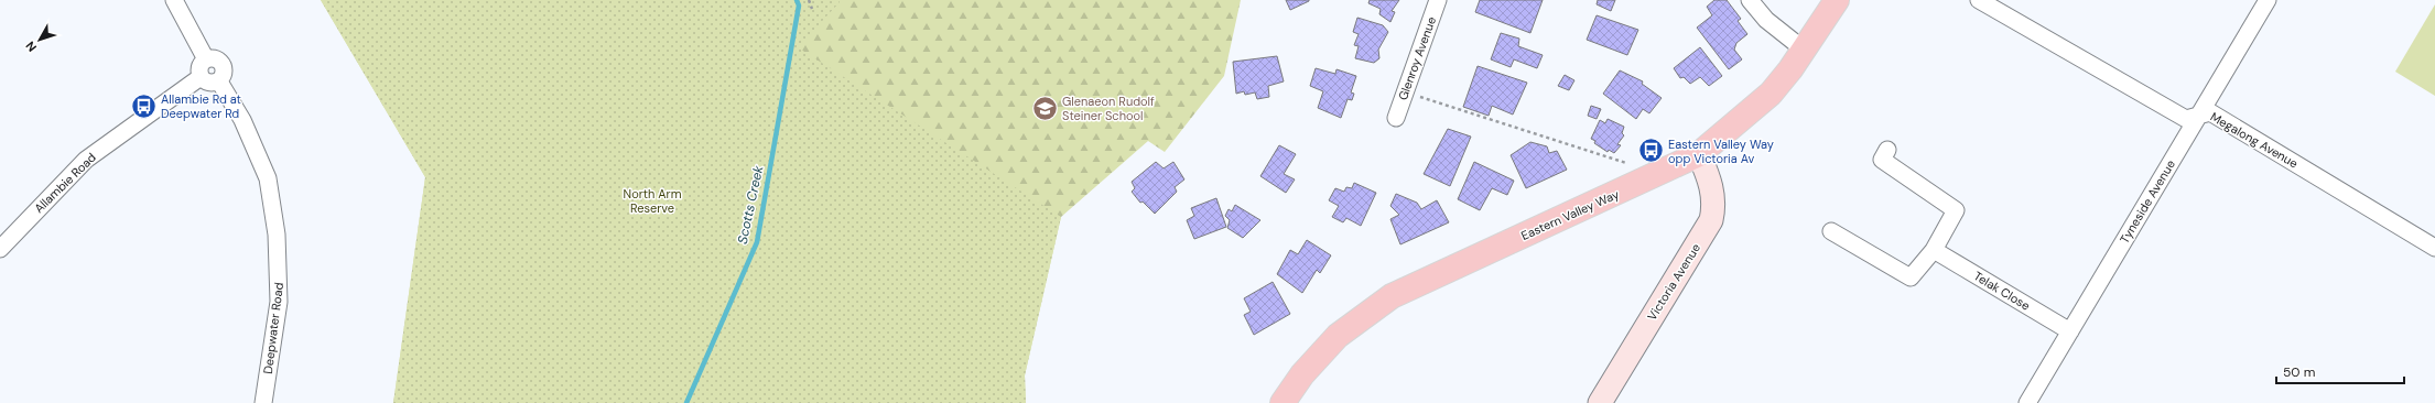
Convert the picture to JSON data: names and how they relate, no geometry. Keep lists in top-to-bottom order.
{
  "streets": {
    "main road": ["Eastern Valley Way"],
    "street": [
      "Glenroy Avenue",
      "Megalong Avenue",
      "Allambie Road",
      "Tyneside Avenue",
      "Victoria Avenue",
      "Telak Close",
      "Deepwater Road"
    ]
  },
  "crossings": [
    ["Megalong Avenue", "Tyneside Avenue"],
    ["Allambie Road", "Deepwater Road"],
    ["Tyneside Avenue", "Telak Close"],
    ["Eastern Valley Way", "Victoria Avenue"]
  ],
  "water": ["Scotts Creek"],
  "parks": ["North Arm Reserve"],
  "places": {
    "bus stop": ["Allambie Rd at Deepwater Rd", "Eastern Valley Way opp Victoria Av"],
    "school or university": ["Glenaeon Rudolf Steiner School"]
  },
  "scale_bar": "50 m",
  "north": "bottom left"
}
